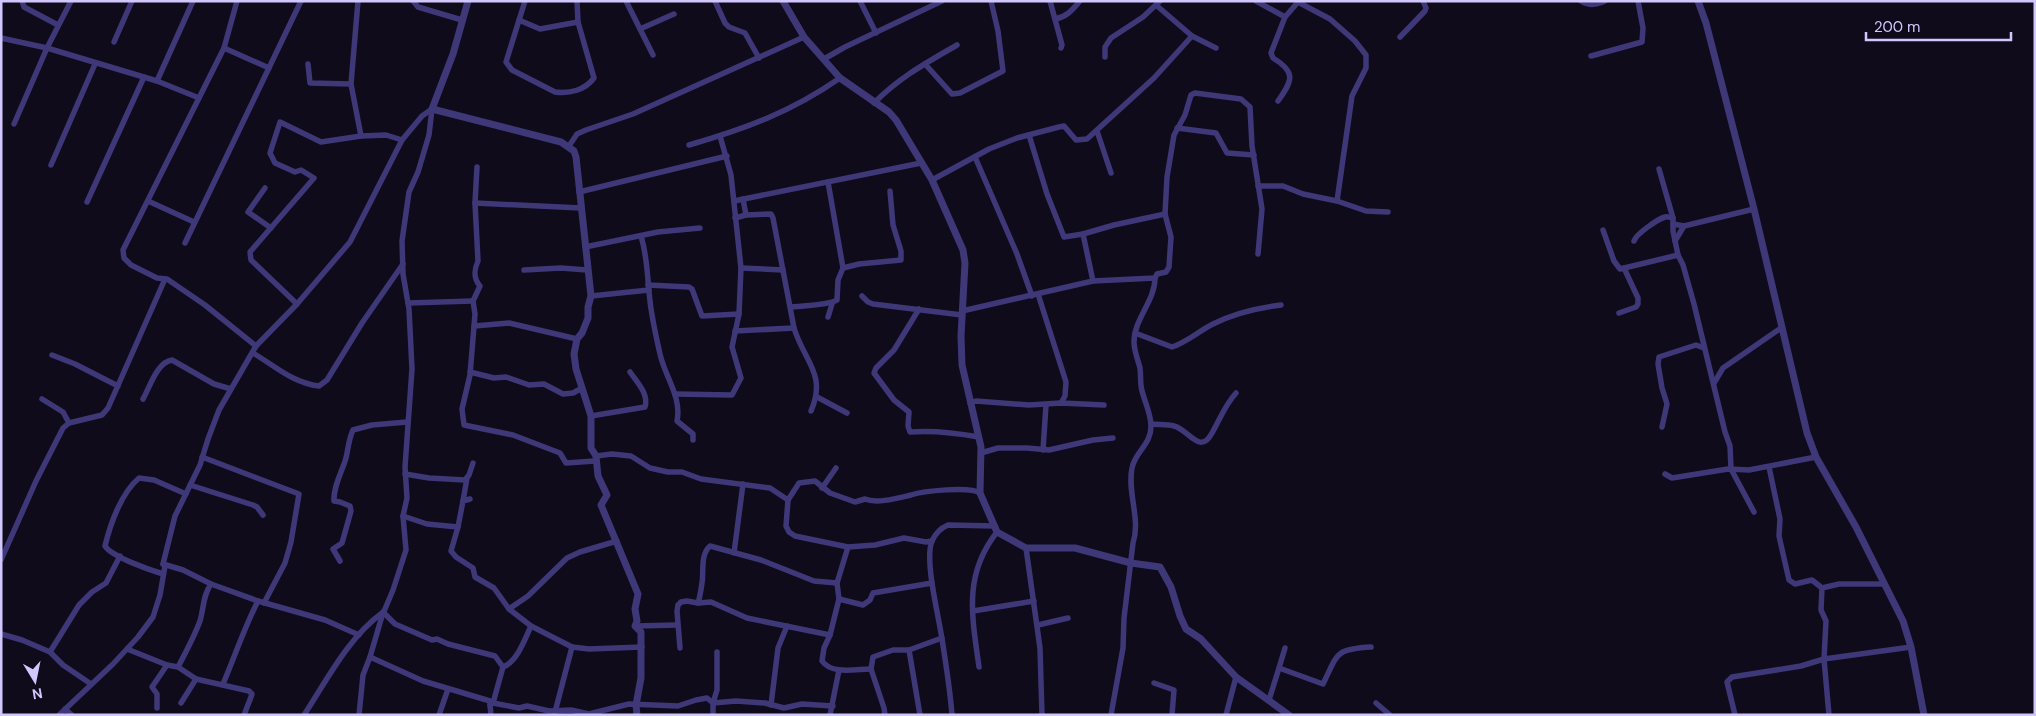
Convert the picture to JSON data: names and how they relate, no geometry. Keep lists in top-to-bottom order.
{
  "scale_bar": "200 m",
  "north": "bottom"
}
